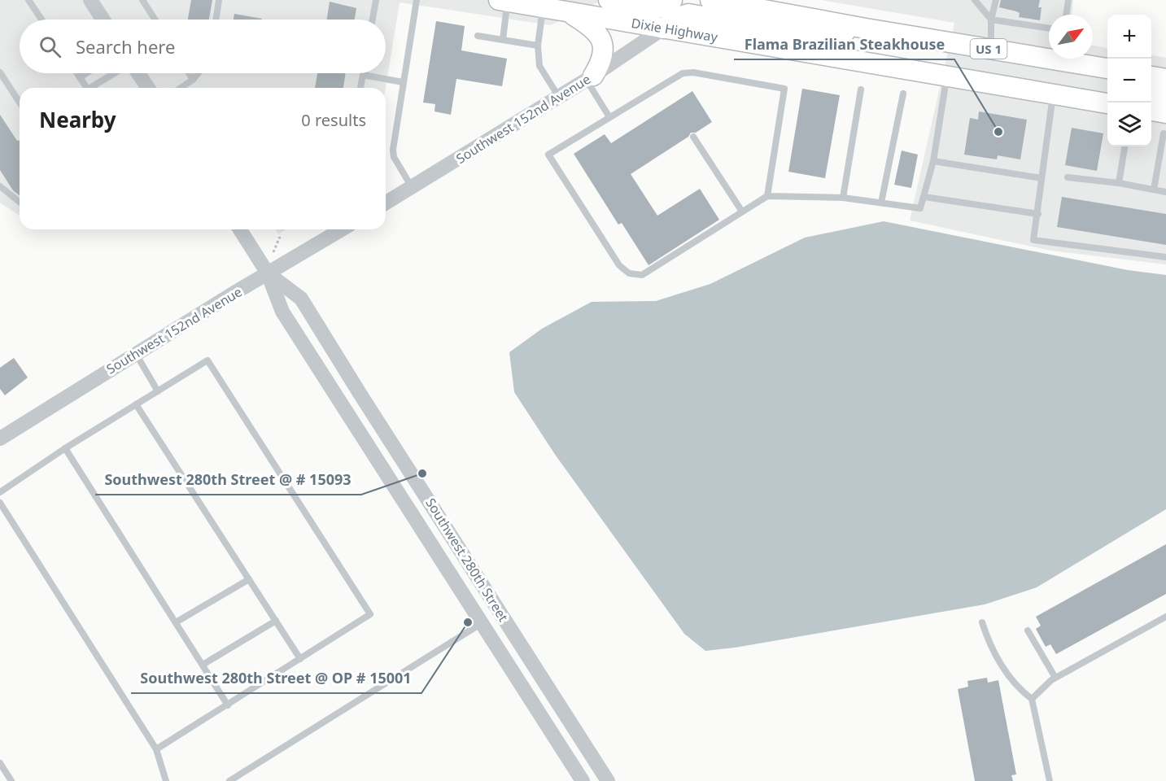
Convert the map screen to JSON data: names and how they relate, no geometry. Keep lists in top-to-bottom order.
{
  "streets": {
    "highway": ["Dixie Highway", "US 1"],
    "street": ["Southwest 152nd Avenue", "Southwest 280th Street"]
  },
  "crossings": [
    ["Dixie Highway", "Southwest 152nd Avenue"],
    ["Southwest 152nd Avenue", "Southwest 280th Street"]
  ],
  "places": ["Flama Brazilian Steakhouse", "Southwest 280th Street @ # 15093", "Southwest 280th Street @ OP # 15001"],
  "north": "top right",
  "page": {
    "map_buttons": ["+", "−"],
    "search": "Search here",
    "heading": ["Nearby", "0 results"]
  }
}
